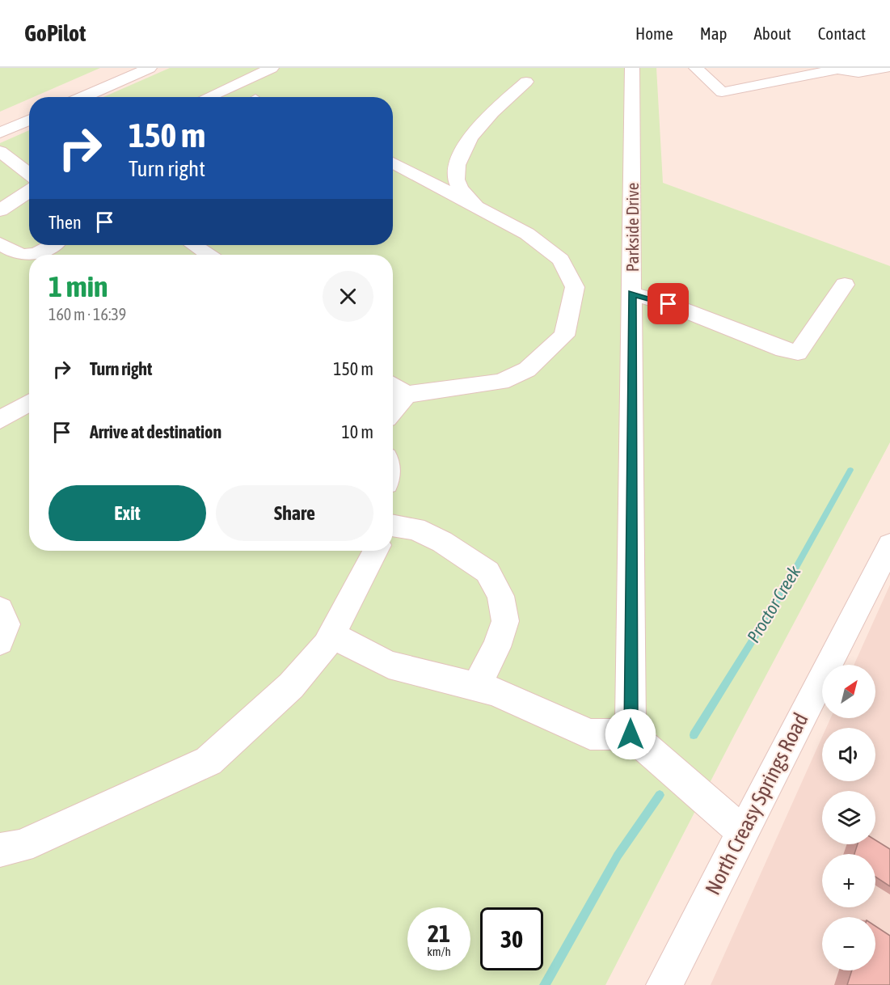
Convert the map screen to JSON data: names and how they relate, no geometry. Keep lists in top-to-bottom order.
{
  "streets": {
    "street": ["Parkside Drive", "North Creasy Springs Road"]
  },
  "water": ["Proctor Creek"],
  "north": "top right",
  "page": {
    "header": "GoPilot",
    "nav": [
      "Home",
      "Map",
      "About",
      "Contact"
    ],
    "turn": ["150 m", "Turn right"],
    "then": "Then",
    "heading": ["1 min", "160 m · 16:39"],
    "list": [
      {
        "name": "Turn right",
        "value": "150 m"
      },
      {
        "name": "Arrive at destination",
        "value": "10 m"
      }
    ],
    "buttons": ["Exit", "Share"],
    "map_buttons": ["+", "−"],
    "speed": "21 km/h",
    "limit": "30"
  }
}
